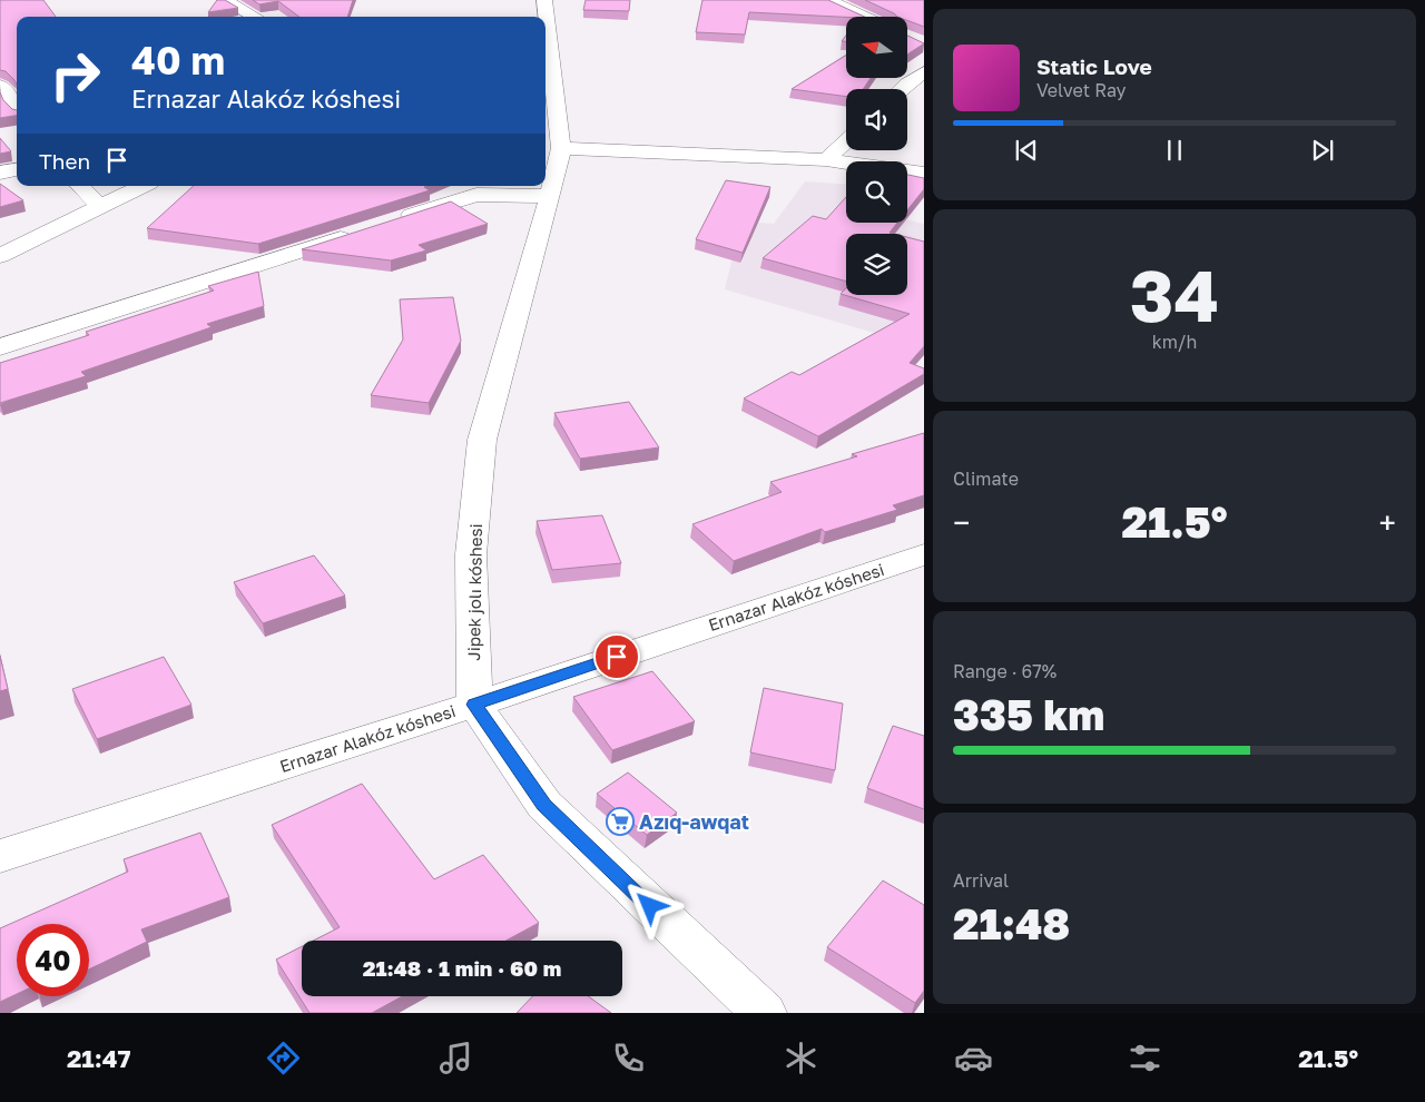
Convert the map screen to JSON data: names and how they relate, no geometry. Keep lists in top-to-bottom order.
{
  "streets": {
    "street": ["Jipek jolı kóshesi", "Ernazar Alakóz kóshesi"]
  },
  "crossings": [
    ["Jipek jolı kóshesi", "Ernazar Alakóz kóshesi"]
  ],
  "places": {
    "supermarket": ["Azıq-awqat"]
  },
  "north": "left",
  "page": {
    "turn": ["40 m", "Ernazar Alakóz kóshesi"],
    "song": ["Static Love", "Velvet Ray"],
    "then": "Then",
    "tile": [
      ["34", "km/h"],
      "Climate",
      ["Range · 67%", "335 km"],
      ["Arrival", "21:48"]
    ],
    "heat": ["−", "21.5°", "+"],
    "limit": "40",
    "trip": "21:48 · 1 min · 60 m",
    "tabs": ["21:47", "21.5°"]
  }
}
